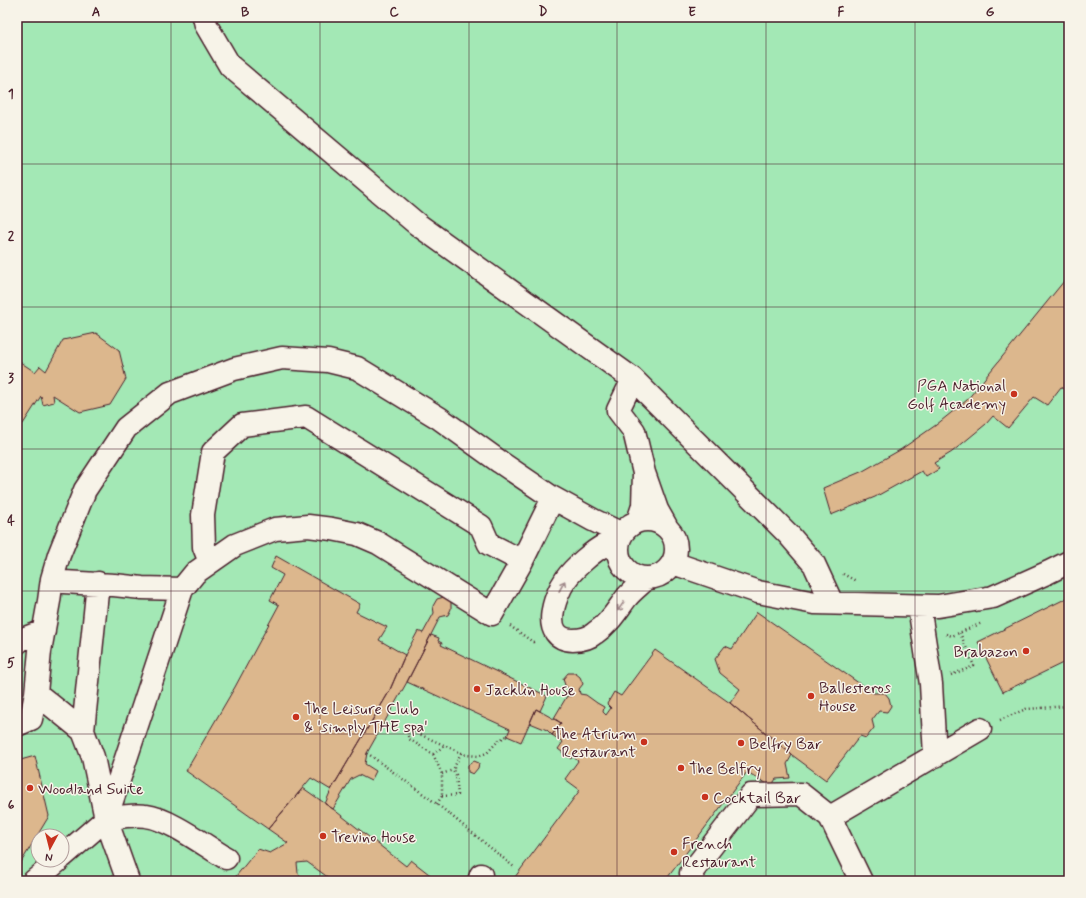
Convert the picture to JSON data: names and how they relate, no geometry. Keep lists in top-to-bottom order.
{
  "places": [
    "PGA National Golf Academy",
    "Brabazon",
    "Jacklin House",
    "Ballesteros House",
    "The Leisure Club & 'simply THE spa'",
    "The Atrium Restaurant",
    "Belfry Bar",
    "The Belfry",
    "Woodland Suite",
    "Cocktail Bar",
    "Trevino House",
    "French Restaurant"
  ],
  "north": "bottom",
  "grid": {
    "columns": [
      "A",
      "B",
      "C",
      "D",
      "E",
      "F",
      "G"
    ],
    "rows": [
      "1",
      "2",
      "3",
      "4",
      "5",
      "6"
    ]
  }
}
